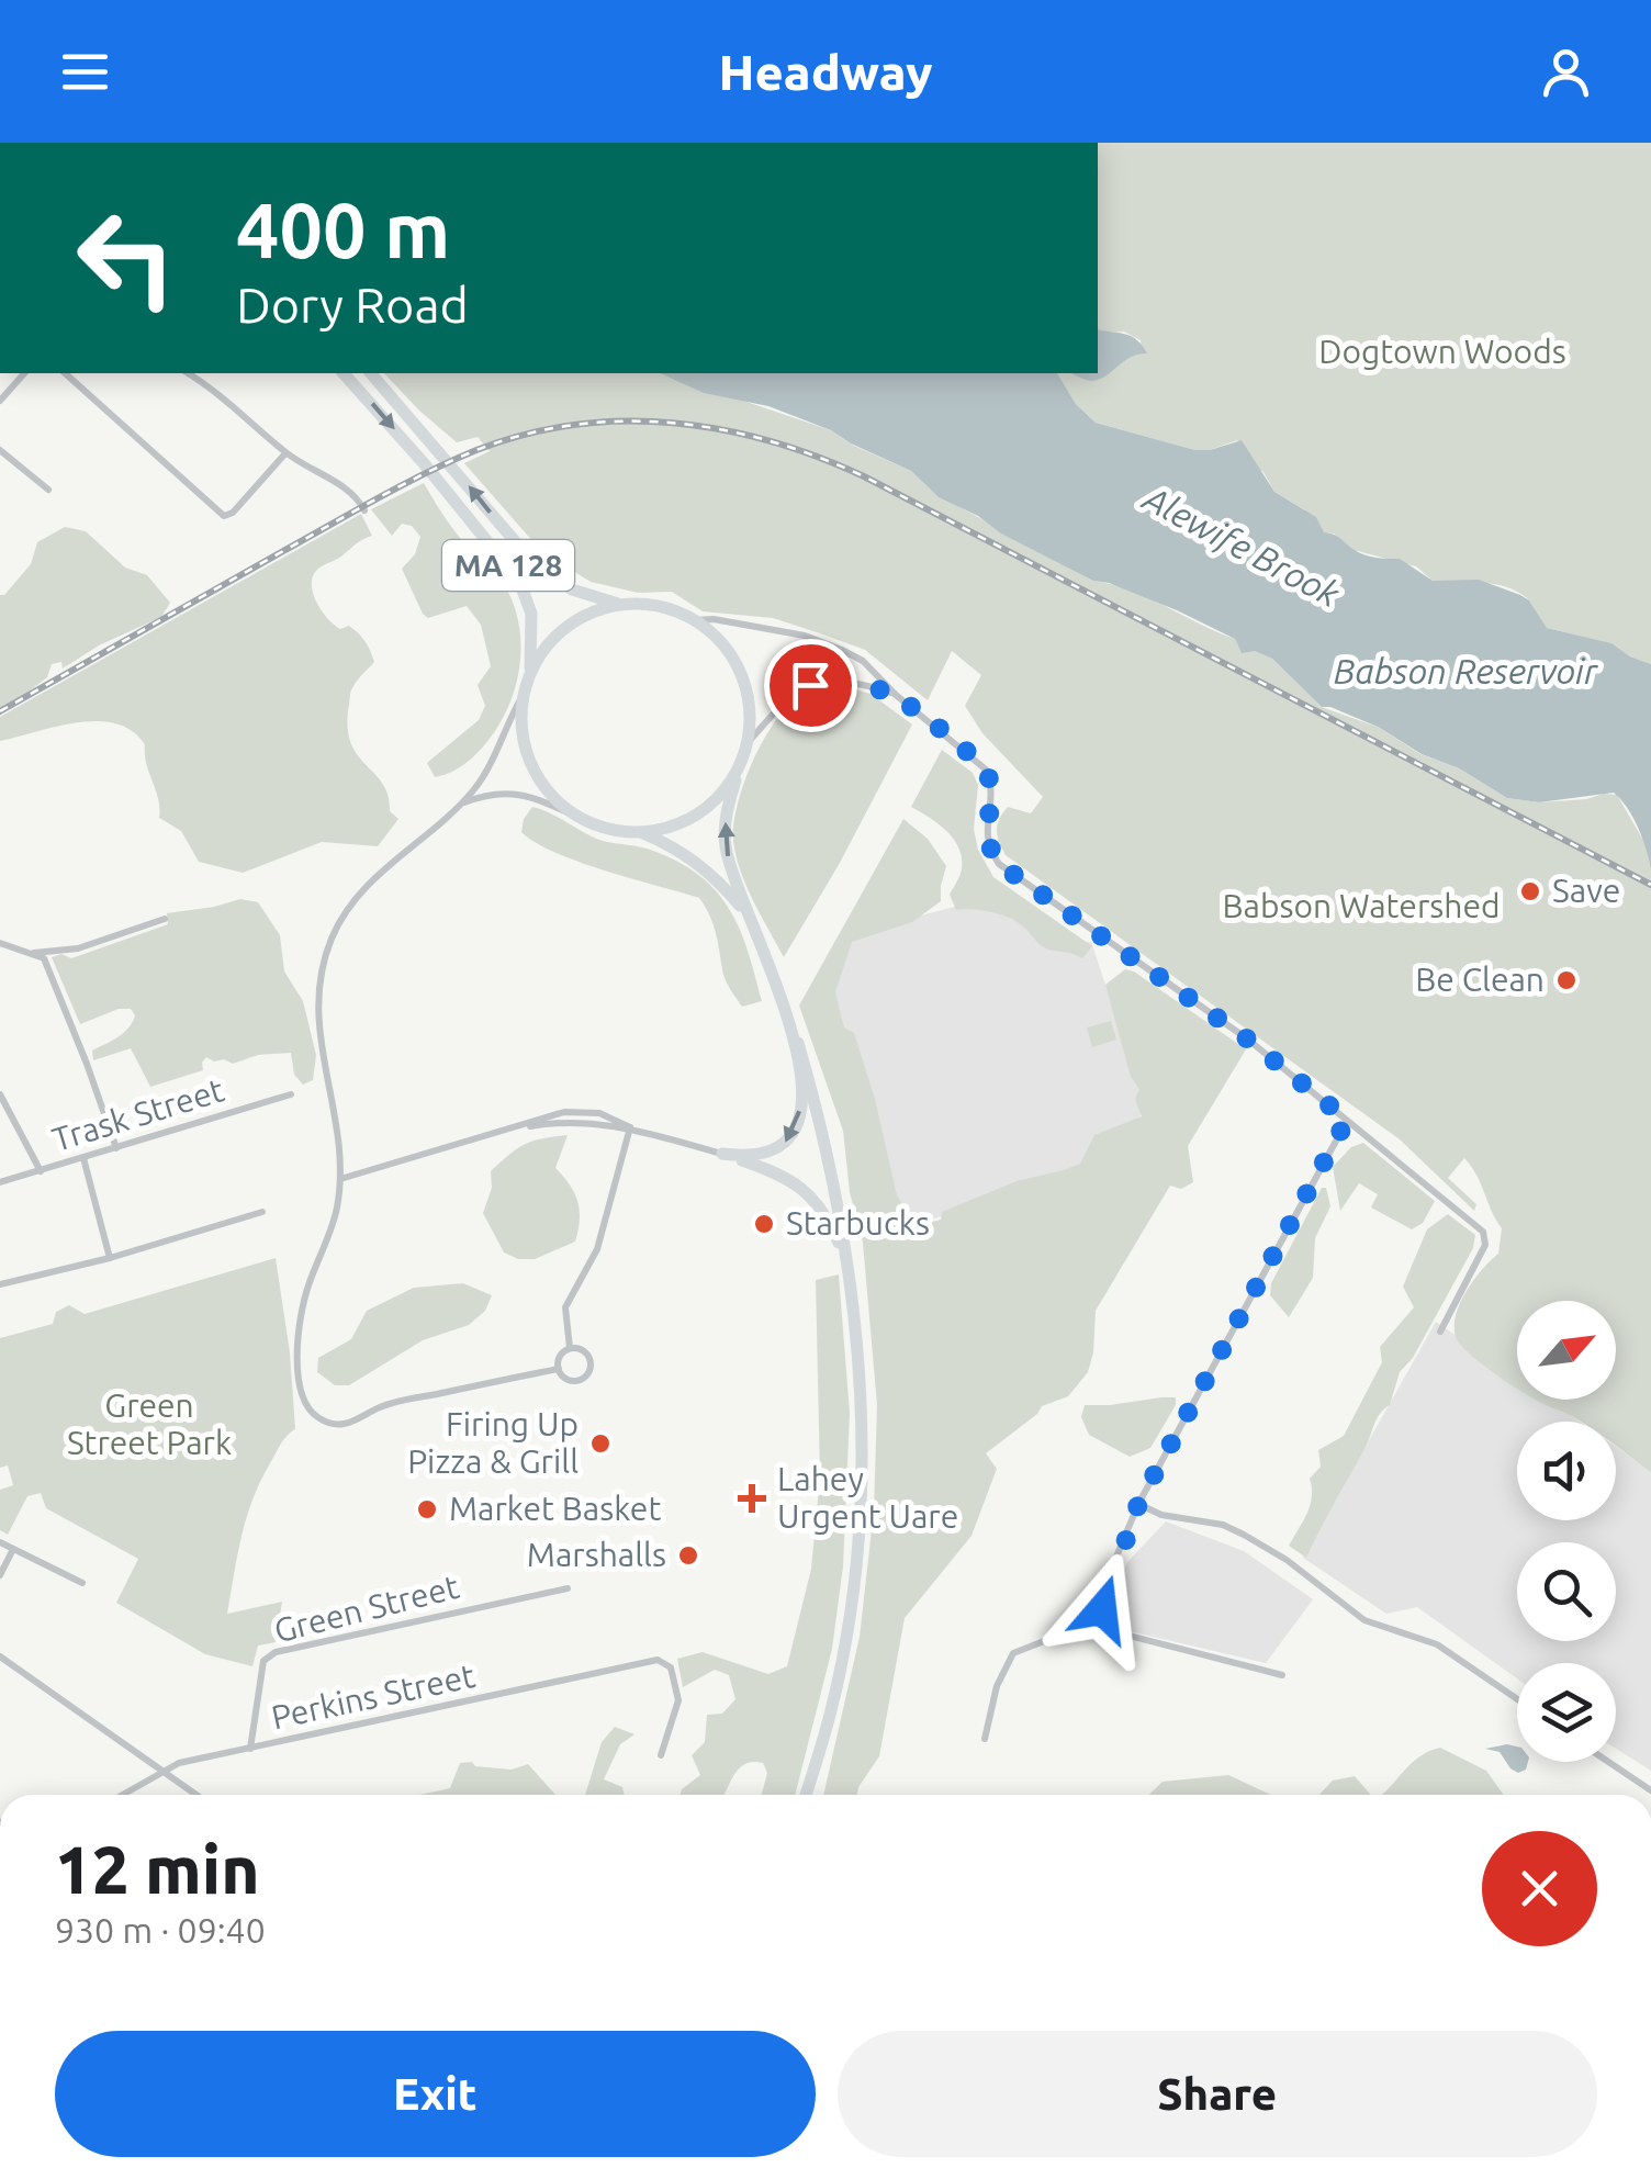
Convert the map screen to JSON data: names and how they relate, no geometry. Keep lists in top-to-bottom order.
{
  "streets": {
    "highway": ["MA 128"],
    "street": ["Trask Street", "Green Street", "Perkins Street"]
  },
  "crossings": [
    ["Green Street", "Perkins Street"]
  ],
  "water": ["Alewife Brook", "Babson Reservoir"],
  "parks": ["Dogtown Woods", "Babson Watershed", "Green Street Park"],
  "places": {
    "other": [
      "Save",
      "Be Clean",
      "Starbucks",
      "Firing Up Pizza & Grill",
      "Market Basket",
      "Marshalls"
    ],
    "health": ["Lahey Urgent Uare"]
  },
  "north": "top right",
  "page": {
    "header": "Headway",
    "turn": ["400 m", "Dory Road"],
    "heading": ["12 min", "930 m · 09:40"],
    "buttons": ["Exit", "Share"]
  }
}
